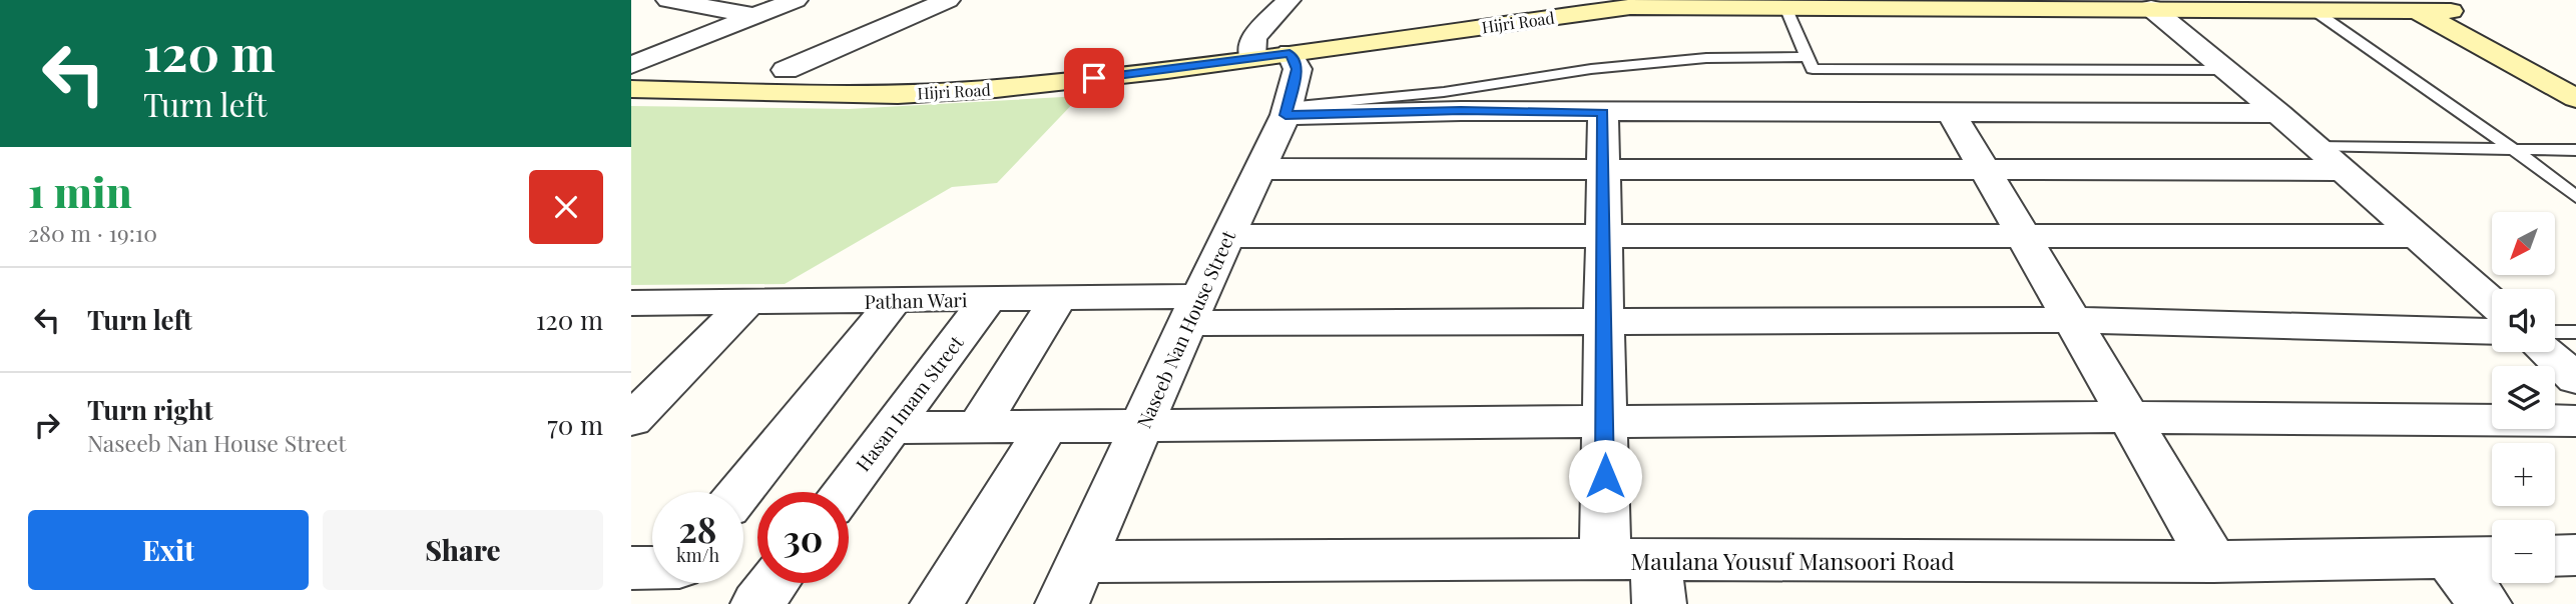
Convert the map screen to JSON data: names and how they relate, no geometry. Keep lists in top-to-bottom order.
{
  "streets": {
    "main road": ["Hijri Road"],
    "street": [
      "Pathan Wari",
      "Naseeb Nan House Street",
      "Hasan Imam Street",
      "Maulana Yousuf Mansoori Road"
    ]
  },
  "crossings": [
    ["Hijri Road", "Naseeb Nan House Street"],
    ["Pathan Wari", "Naseeb Nan House Street"],
    ["Pathan Wari", "Hasan Imam Street"],
    ["Naseeb Nan House Street", "Maulana Yousuf Mansoori Road"]
  ],
  "north": "bottom left",
  "page": {
    "turn": ["120 m", "Turn left"],
    "heading": ["1 min", "280 m · 19:10"],
    "map_buttons": ["+", "−"],
    "list": [
      {
        "name": "Turn left",
        "value": "120 m"
      },
      {
        "name": "Turn right",
        "note": "Naseeb Nan House Street",
        "value": "70 m"
      }
    ],
    "speed": "28 km/h",
    "limit": "30",
    "buttons": ["Exit", "Share"]
  }
}
